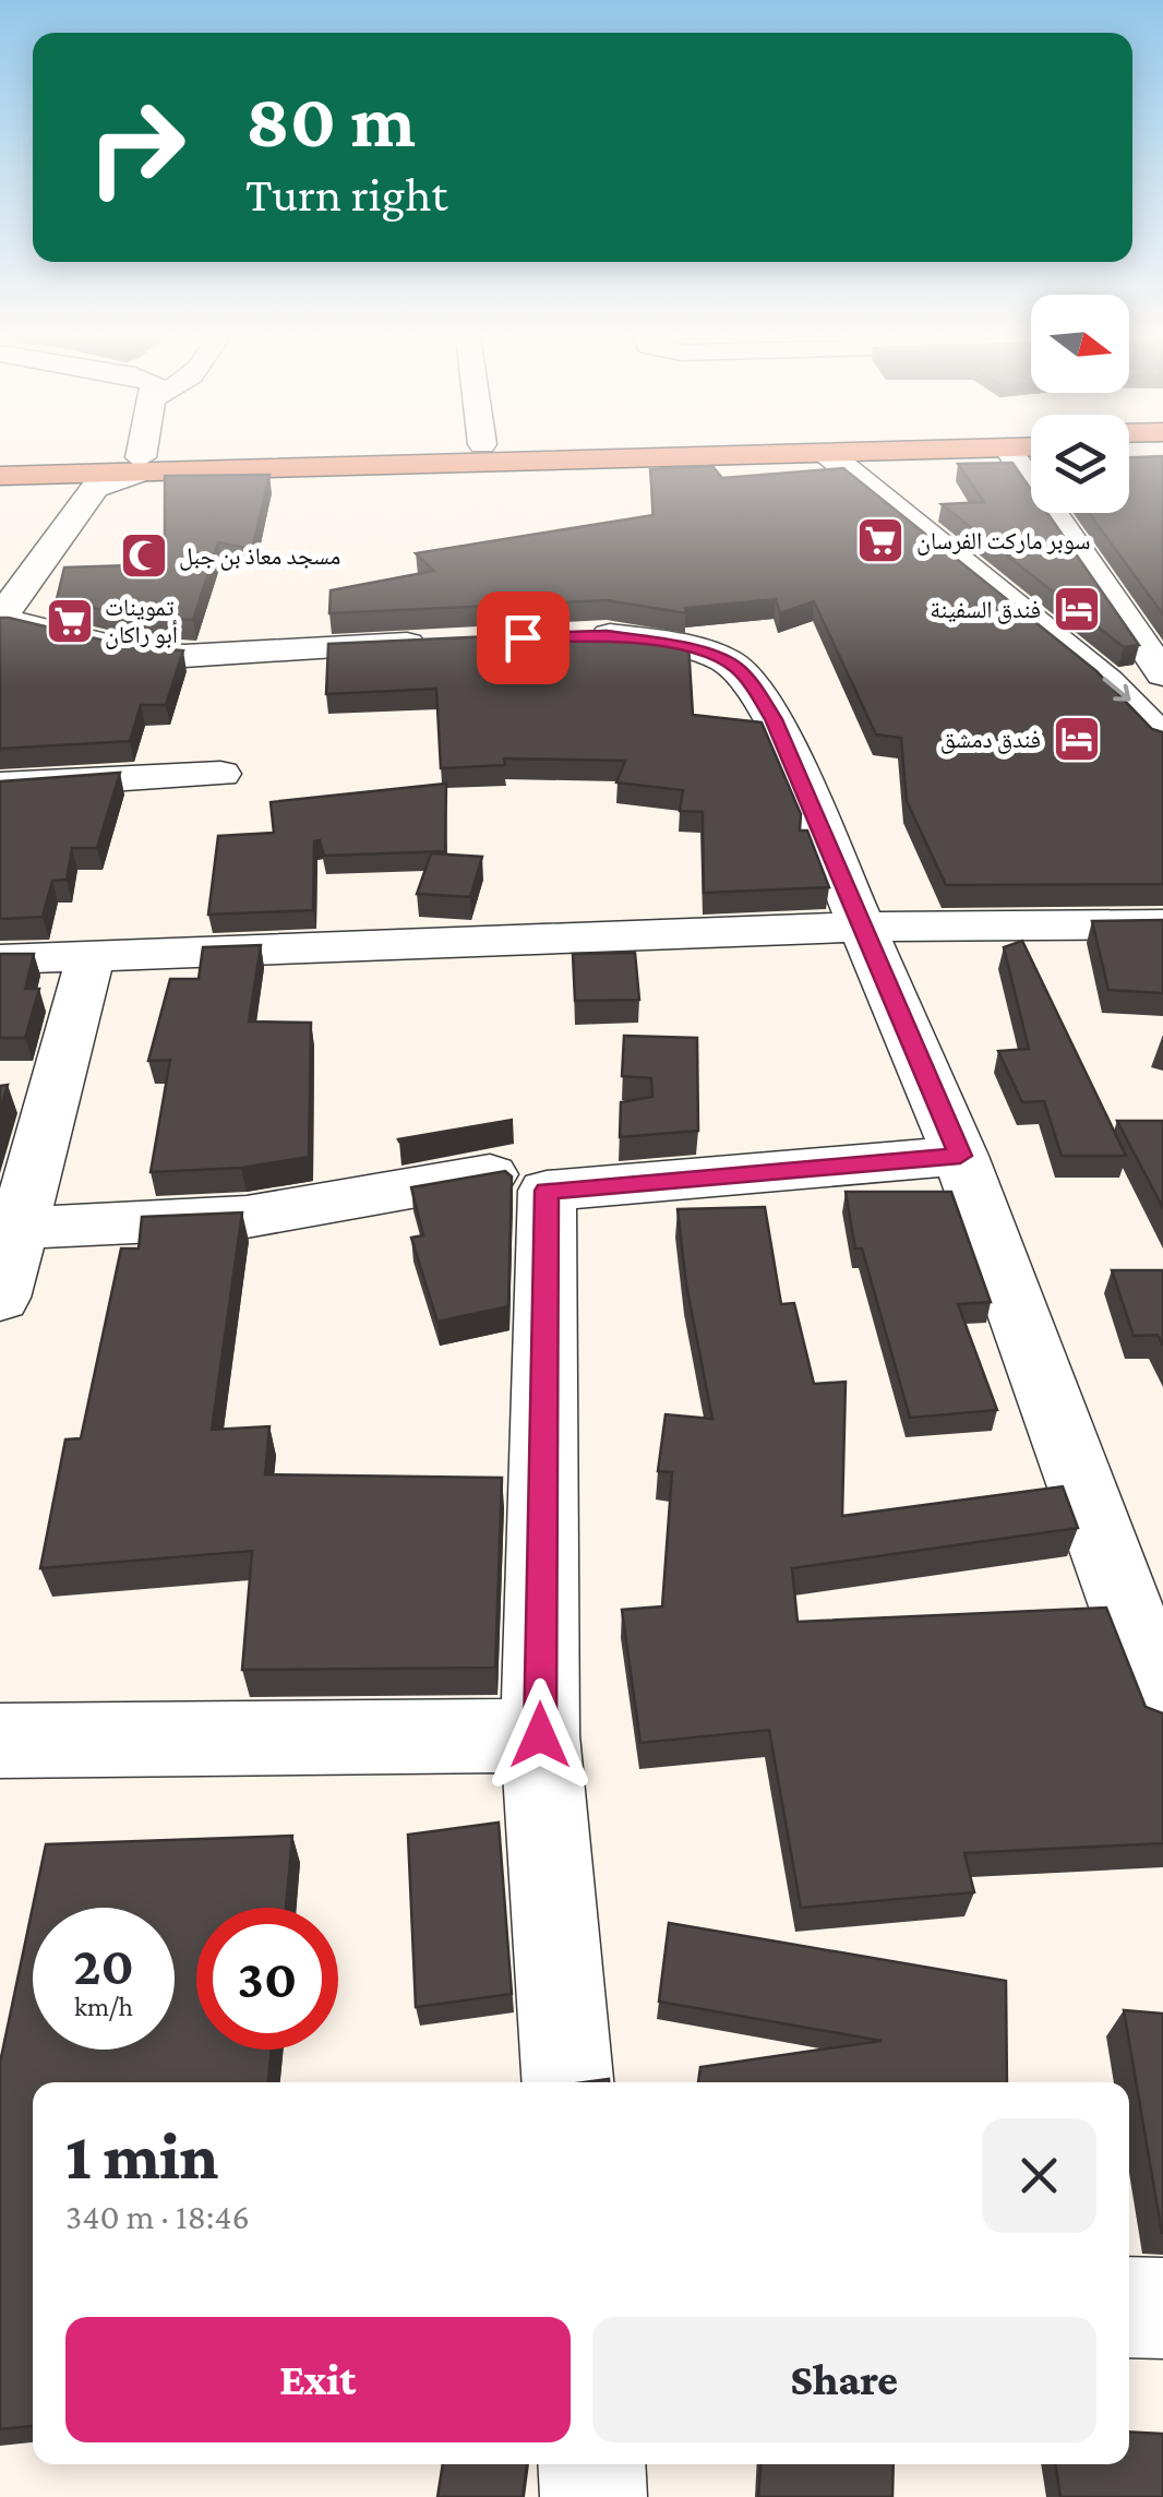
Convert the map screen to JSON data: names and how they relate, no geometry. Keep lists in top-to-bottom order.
{
  "places": {
    "supermarket": ["سوبر ماركت الفرسان", "تموينات أبو راكان"],
    "mosque": ["مسجد معاذ بن جبل"],
    "hotel": ["فندق السفينة", "فندق دمشق"]
  },
  "north": "right",
  "page": {
    "turn": ["80 m", "Turn right"],
    "speed": "20 km/h",
    "limit": "30",
    "heading": ["1 min", "340 m · 18:46"],
    "buttons": ["Exit", "Share"]
  }
}
